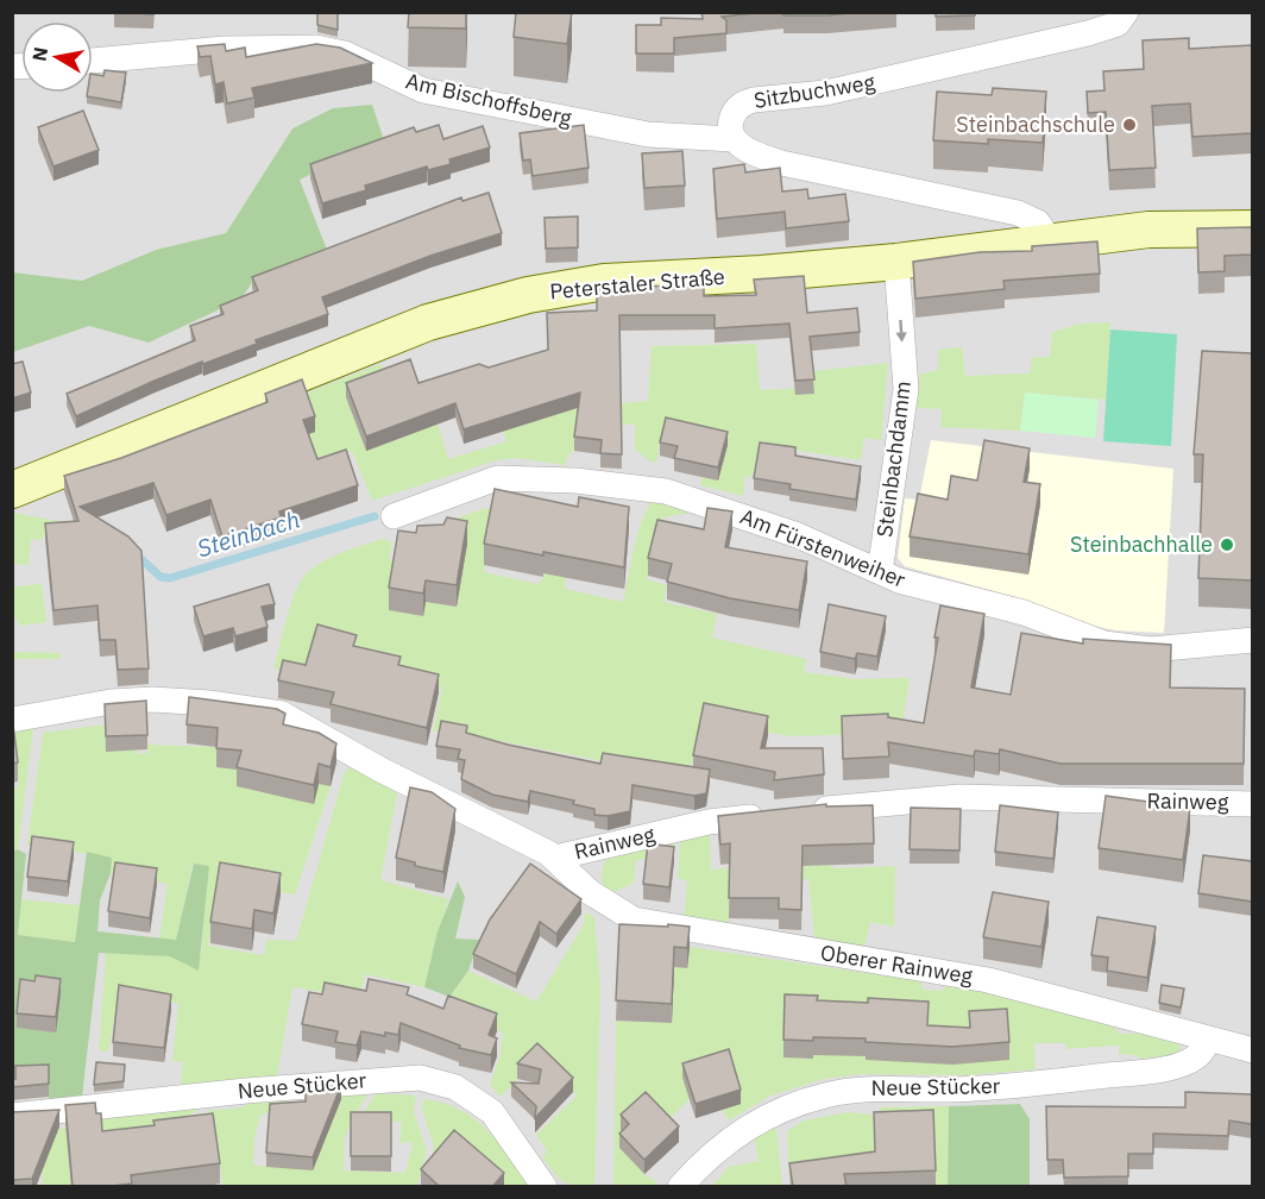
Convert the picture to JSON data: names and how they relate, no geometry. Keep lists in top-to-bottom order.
{
  "streets": {
    "main road": ["Peterstaler Straße"],
    "street": [
      "Sitzbuchweg",
      "Am Bischoffsberg",
      "Steinbachdamm",
      "Am Fürstenweiher",
      "Rainweg",
      "Oberer Rainweg",
      "Neue Stücker"
    ]
  },
  "crossings": [
    ["Sitzbuchweg", "Am Bischoffsberg"],
    ["Peterstaler Straße", "Steinbachdamm"],
    ["Steinbachdamm", "Am Fürstenweiher"],
    ["Rainweg", "Oberer Rainweg"],
    ["Oberer Rainweg", "Neue Stücker"]
  ],
  "one_way": ["Steinbachdamm"],
  "water": ["Steinbach"],
  "places": ["Steinbachschule", "Steinbachhalle"],
  "north": "left"
}
